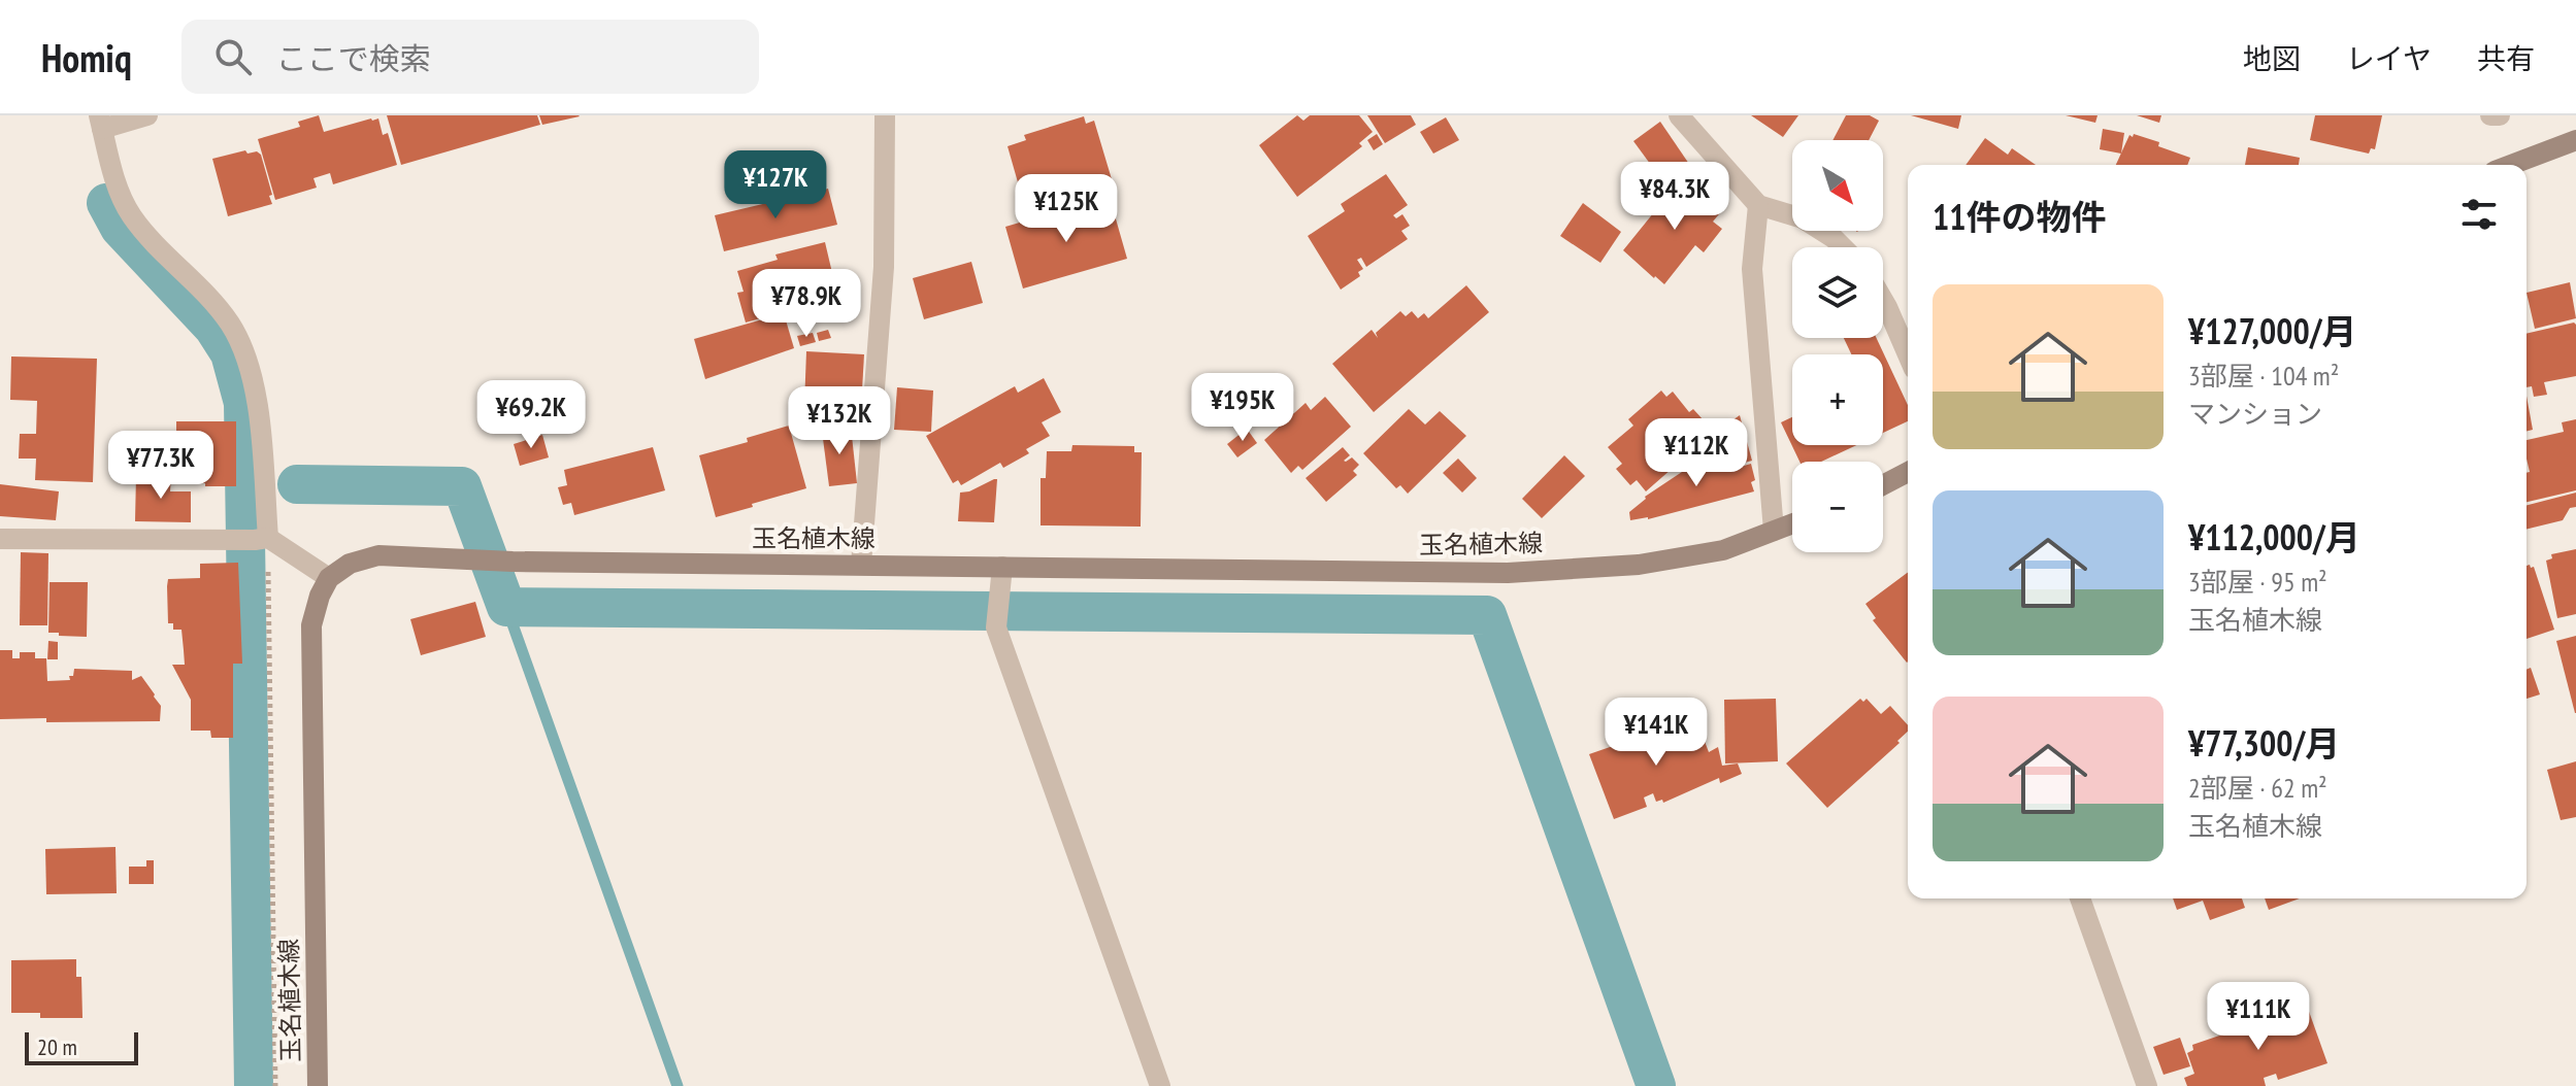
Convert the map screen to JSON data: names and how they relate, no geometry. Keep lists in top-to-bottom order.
{
  "streets": {
    "main road": ["玉名植木線"]
  },
  "scale_bar": "20 m",
  "north": "bottom right",
  "page": {
    "header": "Homiq",
    "search": "ここで検索",
    "nav": ["地図", "レイヤ", "共有"],
    "map_buttons": ["+", "−"],
    "price": [
      "¥127K",
      "¥84.3K",
      "¥125K",
      "¥78.9K",
      "¥195K",
      "¥69.2K",
      "¥132K",
      "¥112K",
      "¥77.3K",
      "¥141K",
      "¥111K"
    ],
    "heading": "11件の物件",
    "list": [
      {
        "name": "¥127,000/月",
        "note": "3部屋 · 104 m² · マンション"
      },
      {
        "name": "¥112,000/月",
        "note": "3部屋 · 95 m² · 玉名植木線"
      },
      {
        "name": "¥77,300/月",
        "note": "2部屋 · 62 m² · 玉名植木線"
      }
    ],
    "scale": "20 m"
  }
}
